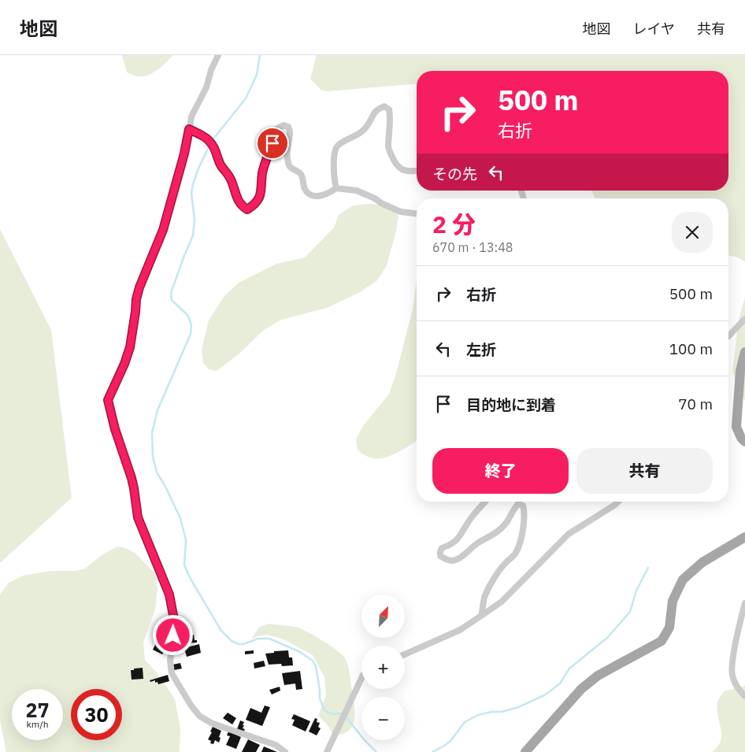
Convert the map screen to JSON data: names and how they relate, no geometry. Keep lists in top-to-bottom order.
{
  "north": "top right",
  "page": {
    "header": "地図",
    "nav": ["地図", "レイヤ", "共有"],
    "turn": ["500 m", "右折"],
    "then": "その先",
    "heading": ["2 分", "670 m · 13:48"],
    "list": [
      {
        "name": "右折",
        "value": "500 m"
      },
      {
        "name": "左折",
        "value": "100 m"
      },
      {
        "name": "目的地に到着",
        "value": "70 m"
      }
    ],
    "buttons": ["終了", "共有"],
    "map_buttons": ["+", "−"],
    "speed": "27 km/h",
    "limit": "30"
  }
}
